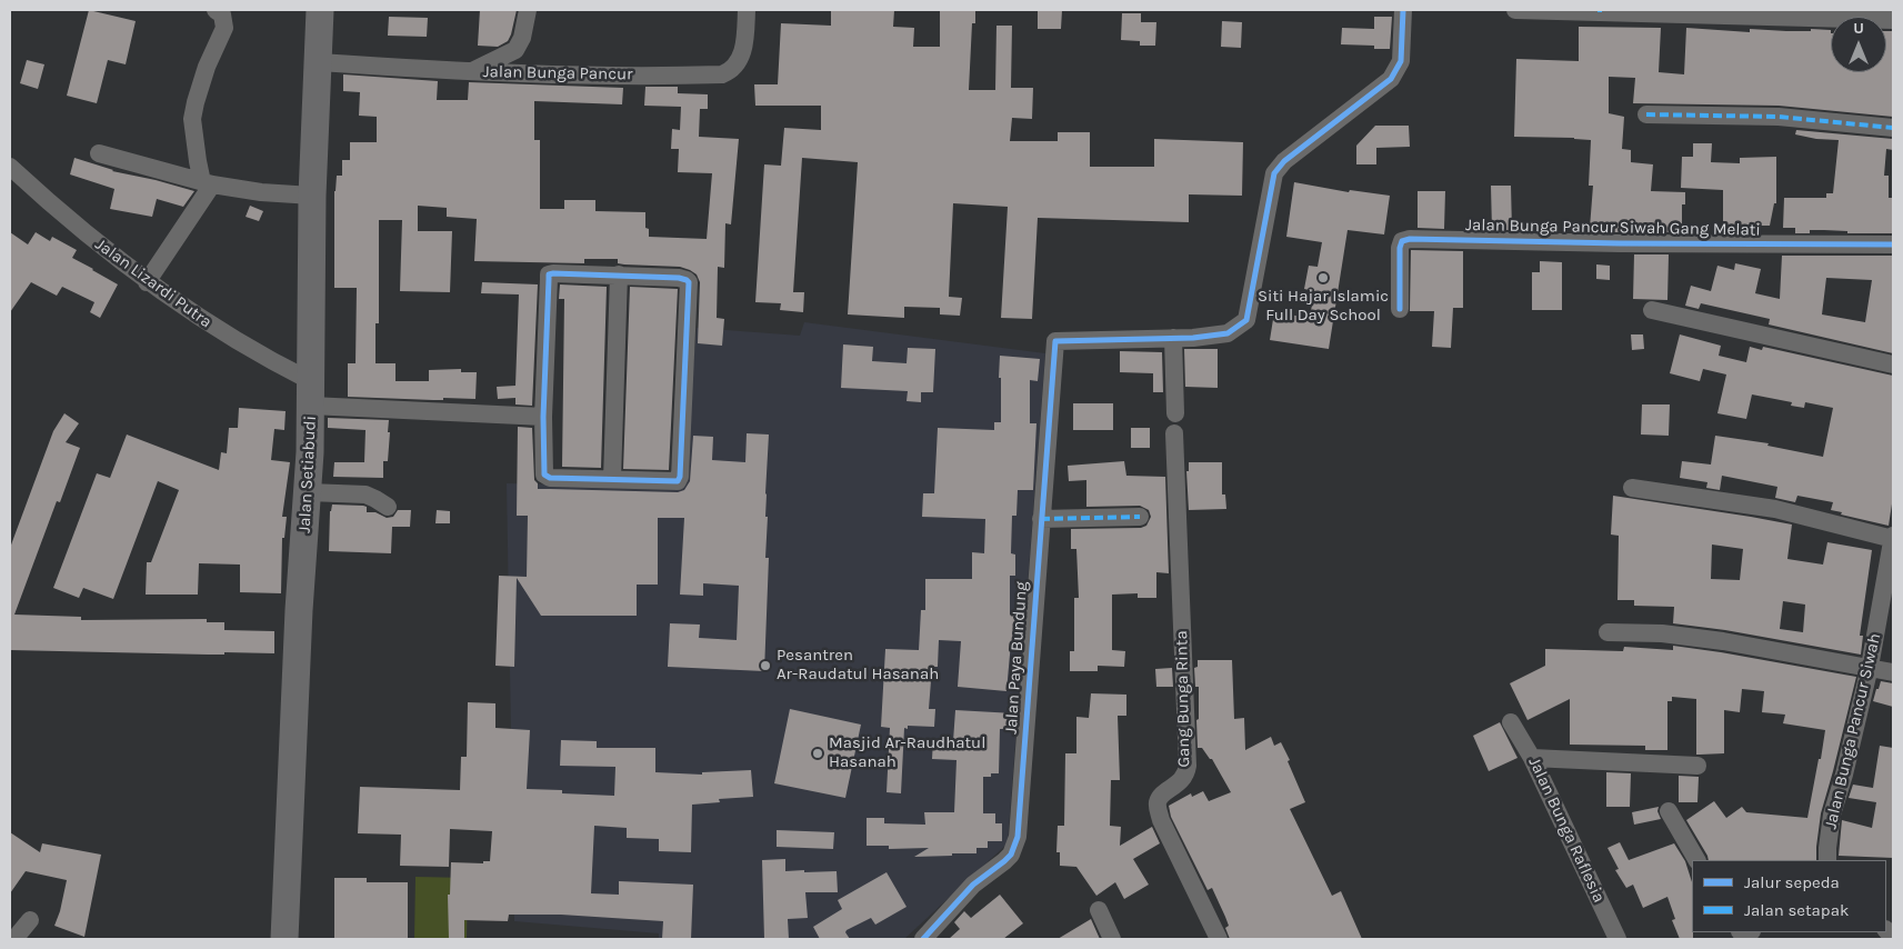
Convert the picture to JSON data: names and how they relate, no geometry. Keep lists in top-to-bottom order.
{
  "streets": {
    "main road": ["Jalan Setiabudi"],
    "street": [
      "Jalan Bunga Pancur",
      "Jalan Bunga Pancur Siwah Gang Melati",
      "Jalan Lizardi Putra",
      "Jalan Paya Bundung",
      "Gang Bunga Rinta",
      "Jalan Bunga Pancur Siwah",
      "Jalan Bunga Raflesia"
    ]
  },
  "crossings": [
    ["Jalan Bunga Pancur", "Jalan Setiabudi"],
    ["Jalan Lizardi Putra", "Jalan Setiabudi"]
  ],
  "places": ["Siti Hajar Islamic Full Day School", "Pesantren Ar-Raudatul Hasanah", "Masjid Ar-Raudhatul Hasanah"],
  "legend": ["Jalur sepeda", "Jalan setapak"],
  "north": "top"
}
